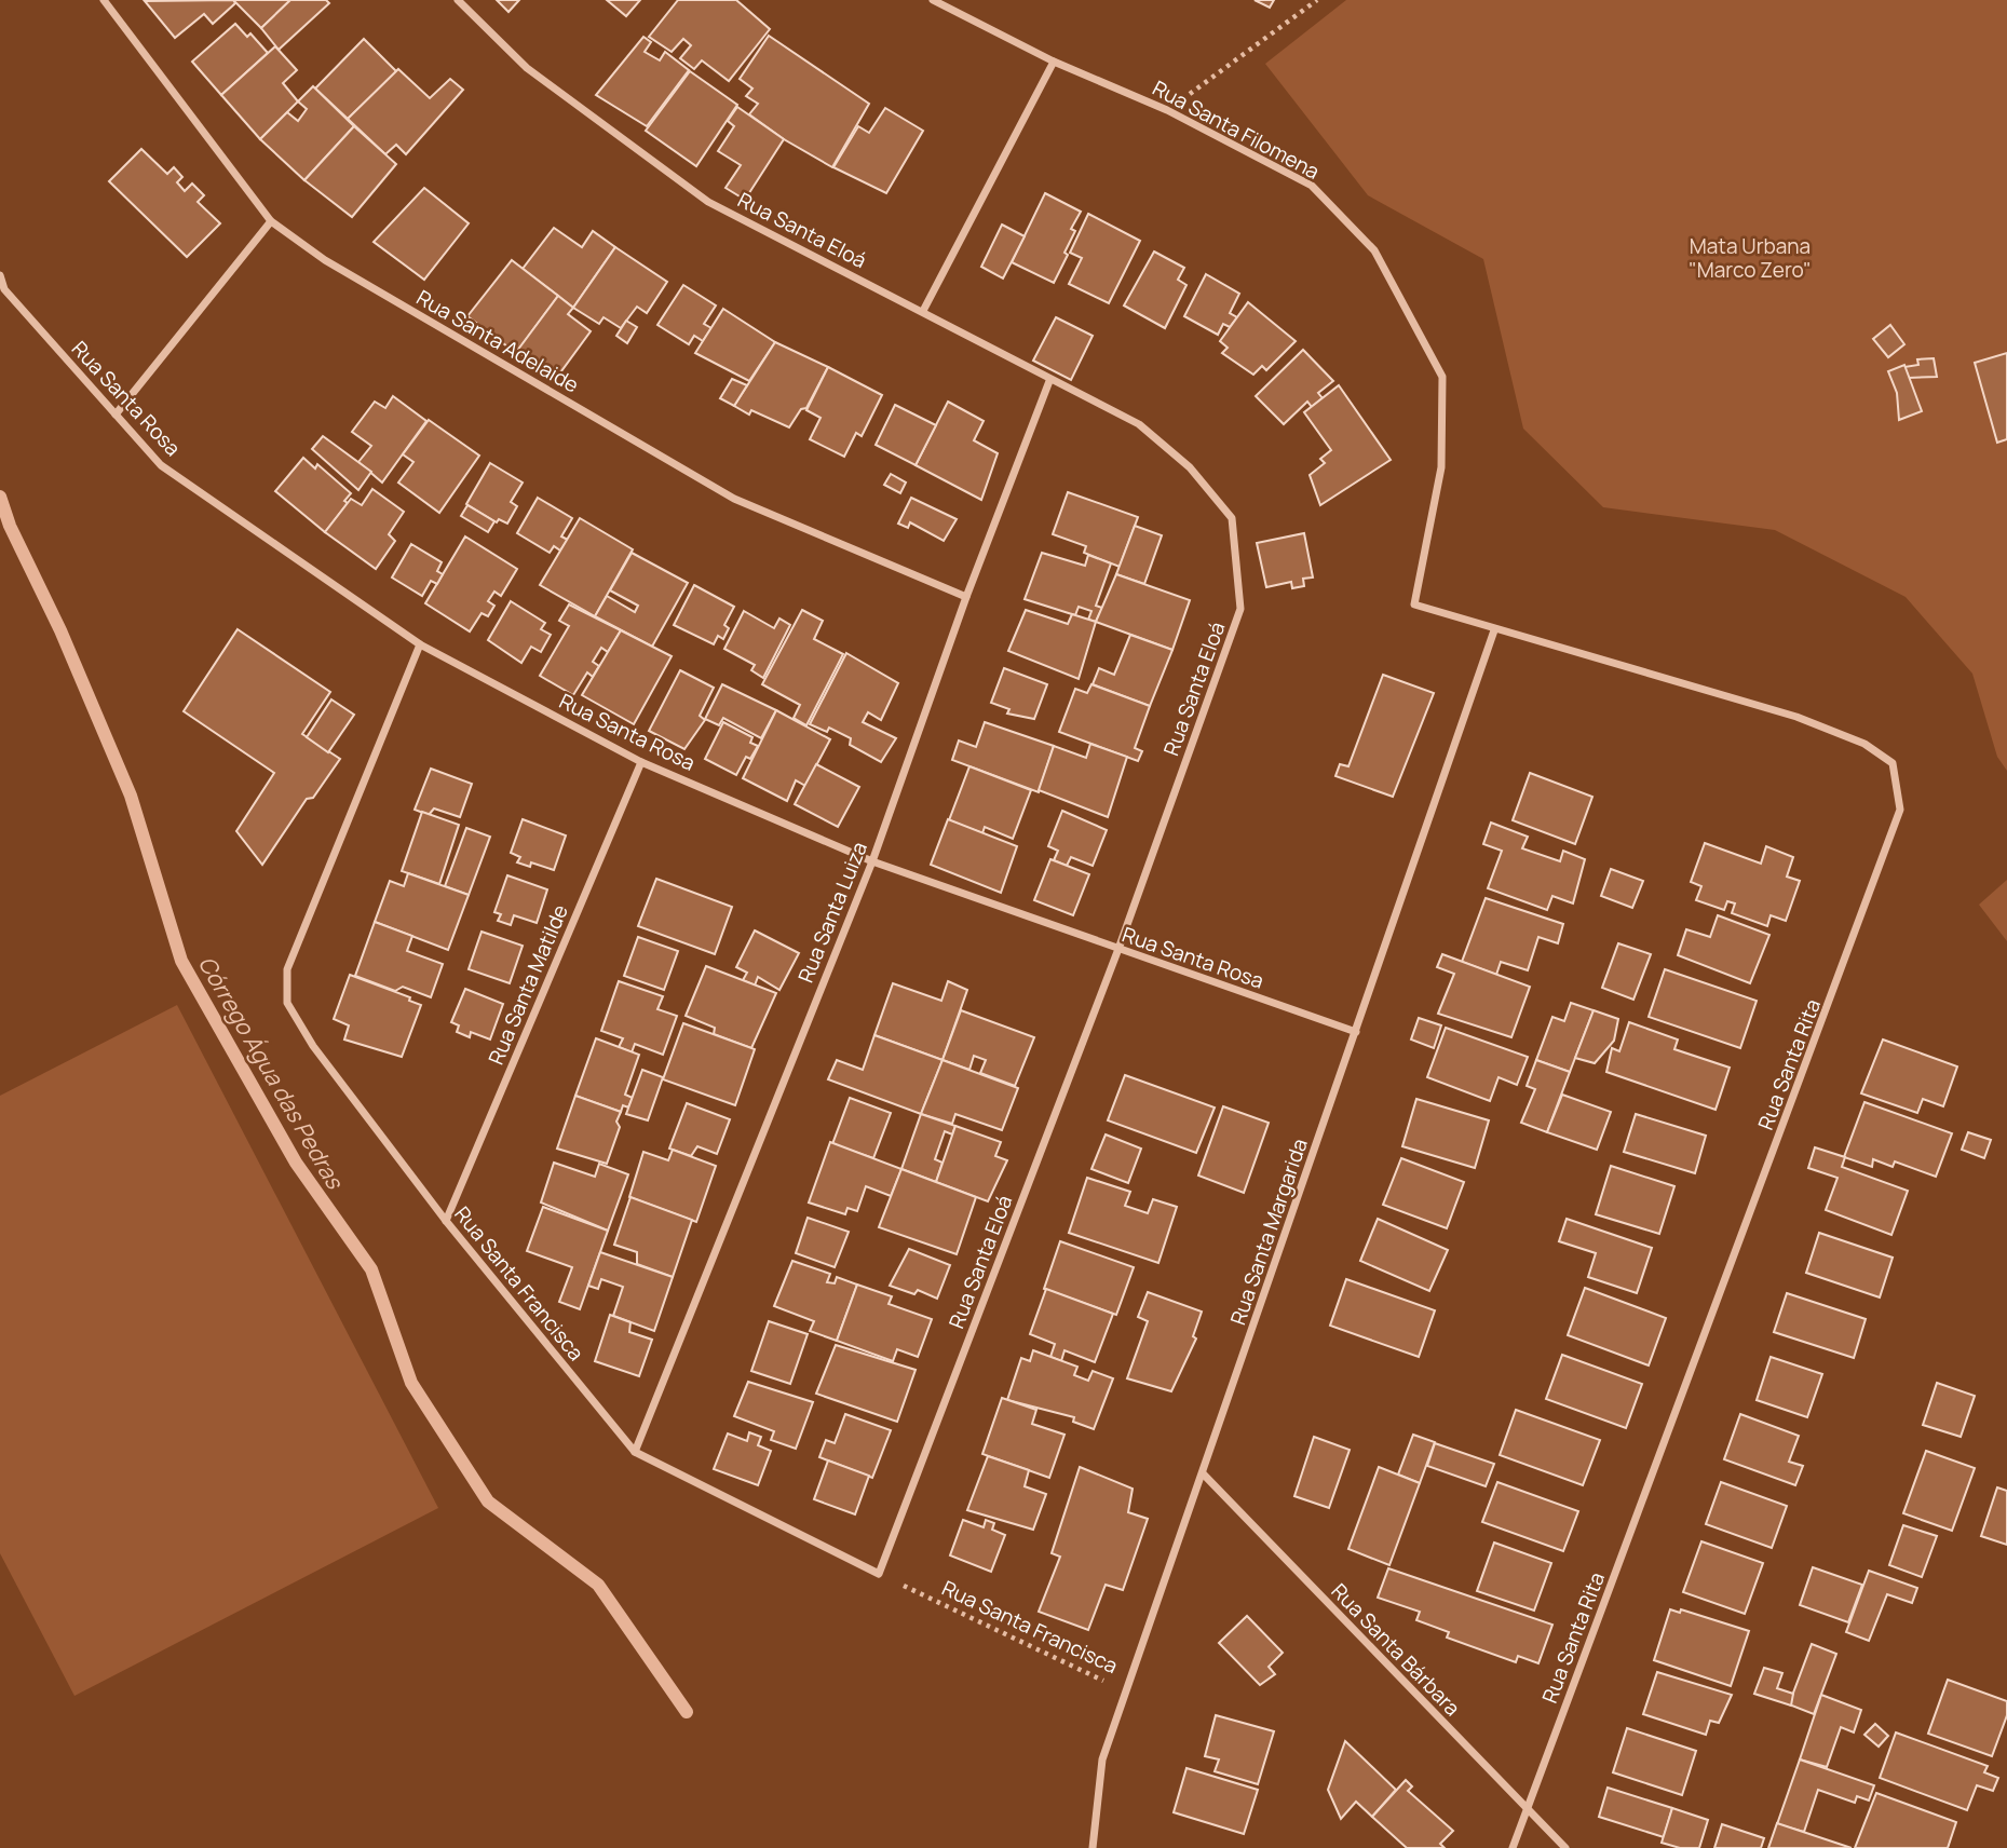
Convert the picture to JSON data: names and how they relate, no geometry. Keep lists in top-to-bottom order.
{
  "streets": {
    "street": [
      "Rua Santa Filomena",
      "Rua Santa Eloá",
      "Rua Santa Adelaide",
      "Rua Santa Rosa",
      "Rua Santa Luiza",
      "Rua Santa Matilde",
      "Rua Santa Rita",
      "Rua Santa Margarida",
      "Rua Santa Francisca",
      "Rua Santa Bárbara"
    ]
  },
  "crossings": [
    ["Rua Santa Filomena", "Rua Santa Rita"],
    ["Rua Santa Eloá", "Rua Santa Rosa"],
    ["Rua Santa Eloá", "Rua Santa Luiza"],
    ["Rua Santa Eloá", "Rua Santa Francisca"],
    ["Rua Santa Adelaide", "Rua Santa Luiza"],
    ["Rua Santa Rosa", "Rua Santa Luiza"],
    ["Rua Santa Rosa", "Rua Santa Matilde"],
    ["Rua Santa Rosa", "Rua Santa Margarida"],
    ["Rua Santa Rosa", "Rua Santa Francisca"],
    ["Rua Santa Luiza", "Rua Santa Francisca"],
    ["Rua Santa Matilde", "Rua Santa Francisca"],
    ["Rua Santa Rita", "Rua Santa Margarida"],
    ["Rua Santa Rita", "Rua Santa Bárbara"],
    ["Rua Santa Margarida", "Rua Santa Francisca"],
    ["Rua Santa Margarida", "Rua Santa Bárbara"]
  ],
  "water": ["Córrego Água das Pedras"],
  "parks": ["Mata Urbana \"Marco Zero\""]
}
